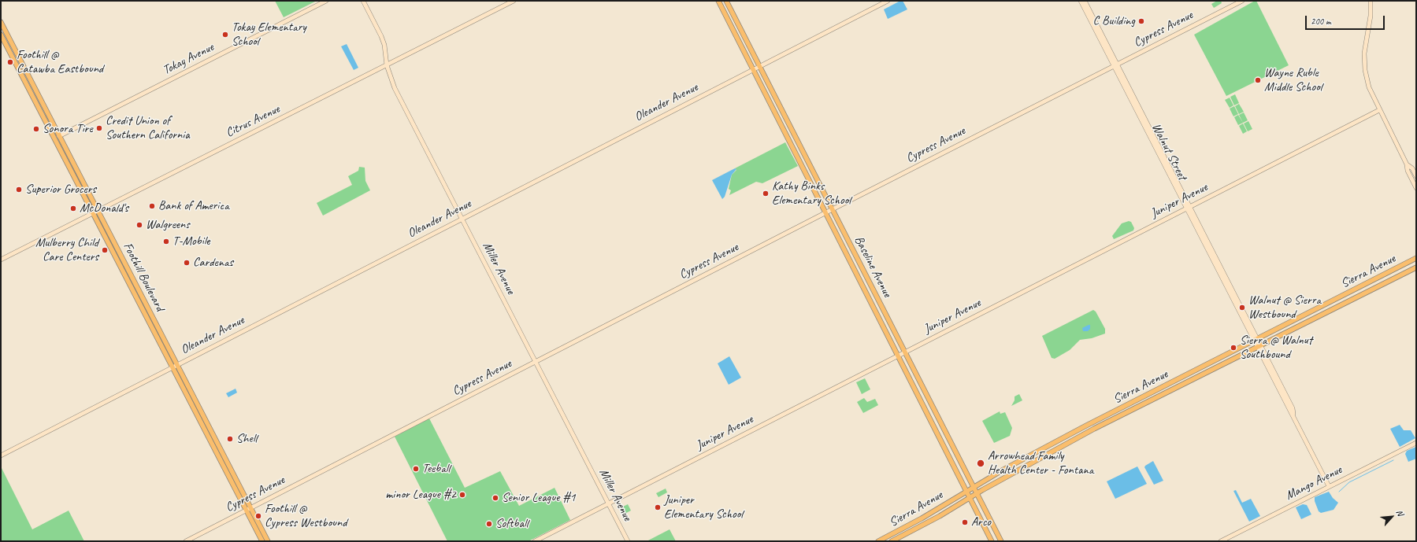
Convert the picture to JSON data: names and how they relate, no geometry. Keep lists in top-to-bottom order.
{
  "streets": {
    "main road": ["Baseline Avenue", "Sierra Avenue", "Foothill Boulevard"],
    "street": [
      "Cypress Avenue",
      "Tokay Avenue",
      "Oleander Avenue",
      "Citrus Avenue",
      "Walnut Street",
      "Juniper Avenue",
      "Miller Avenue",
      "Mango Avenue"
    ]
  },
  "crossings": [
    ["Cypress Avenue", "Walnut Street"],
    ["Cypress Avenue", "Baseline Avenue"],
    ["Cypress Avenue", "Miller Avenue"],
    ["Cypress Avenue", "Foothill Boulevard"],
    ["Tokay Avenue", "Foothill Boulevard"],
    ["Oleander Avenue", "Baseline Avenue"],
    ["Oleander Avenue", "Miller Avenue"],
    ["Oleander Avenue", "Foothill Boulevard"],
    ["Citrus Avenue", "Miller Avenue"],
    ["Citrus Avenue", "Foothill Boulevard"],
    ["Walnut Street", "Juniper Avenue"],
    ["Walnut Street", "Sierra Avenue"],
    ["Walnut Street", "Mango Avenue"],
    ["Juniper Avenue", "Baseline Avenue"],
    ["Juniper Avenue", "Miller Avenue"],
    ["Baseline Avenue", "Sierra Avenue"]
  ],
  "places": [
    "C Building",
    "Tokay Elementary School",
    "Foothill @ Catawba Eastbound",
    "Wayne Ruble Middle School",
    "Credit Union of Southern California",
    "Sonora Tire",
    "Superior Grocers",
    "Kathy Binks Elementary School",
    "Bank of America",
    "McDonald's",
    "Walgreens",
    "T-Mobile",
    "Mulberry Child Care Centers",
    "Cardenas",
    "Walnut @ Sierra Westbound",
    "Sierra @ Walnut Southbound",
    "Shell",
    "Arrowhead Family Health Center - Fontana",
    "Teeball",
    "minor League #2",
    "Senior League #1",
    "Juniper Elementary School",
    "Foothill @ Cypress Westbound",
    "Arco",
    "Softball"
  ],
  "scale_bar": "200 m",
  "north": "top right"
}
